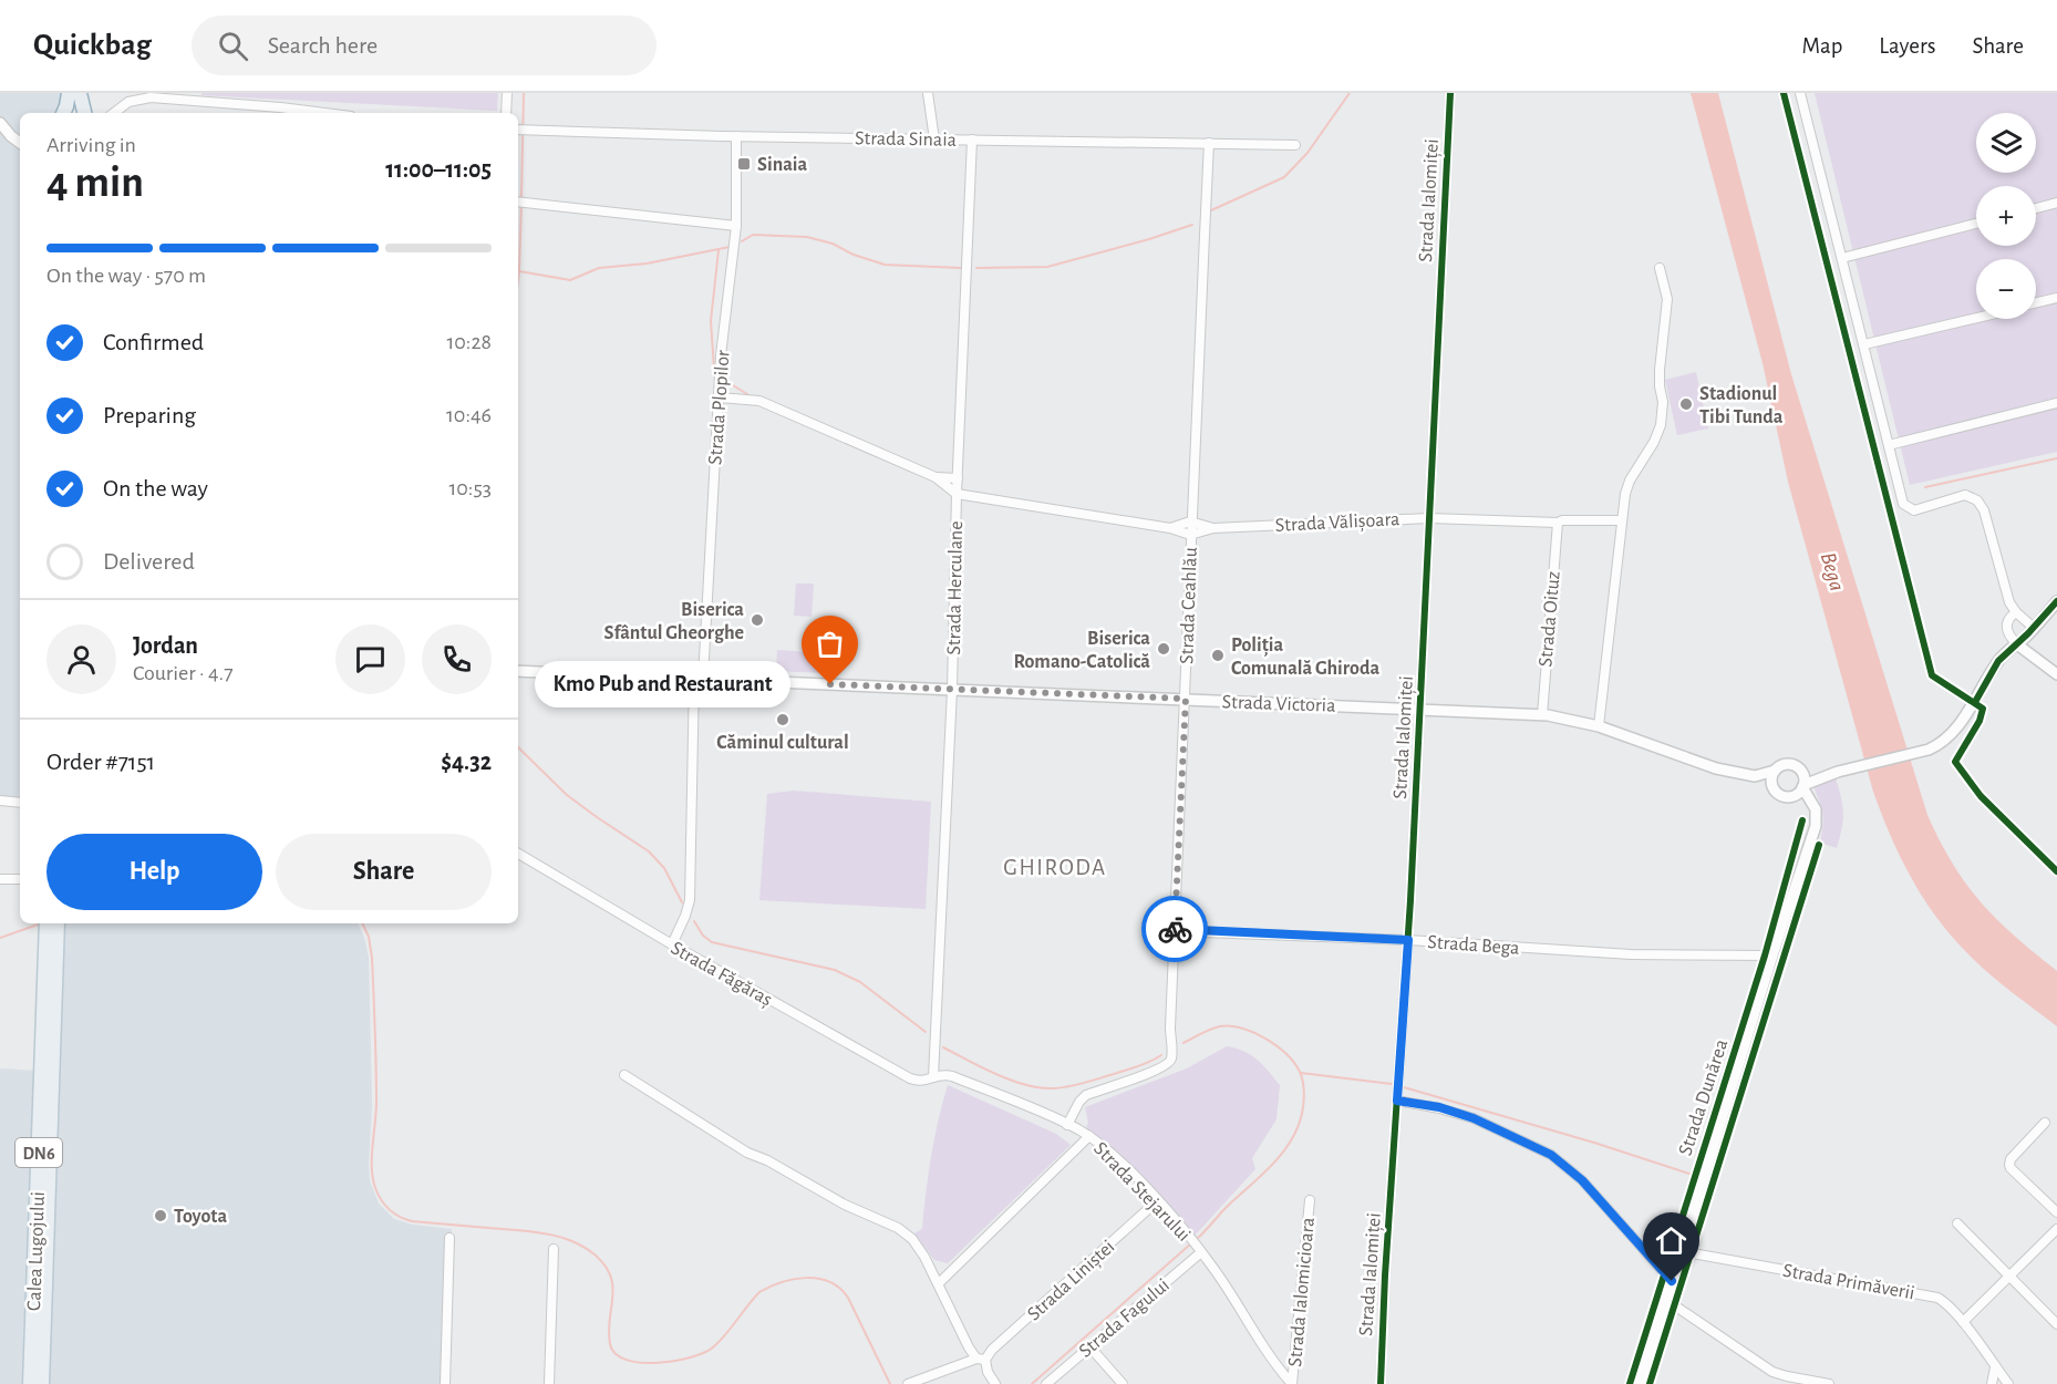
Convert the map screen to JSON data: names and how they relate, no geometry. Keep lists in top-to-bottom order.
{
  "streets": {
    "main road": ["DN6", "Calea Lugojului"],
    "street": [
      "Strada Sinaia",
      "Strada Ialomiței",
      "Strada Plopilor",
      "Strada Vălișoara",
      "Strada Herculane",
      "Strada Ceahlău",
      "Strada Oituz",
      "Strada Victoria",
      "Strada Bega",
      "Strada Făgăraș",
      "Strada Dunărea",
      "Strada Stejarului",
      "Strada Liniștei",
      "Strada Primăverii",
      "Strada Ialomicioara",
      "Strada Fagului"
    ]
  },
  "crossings": [
    ["Strada Sinaia", "Strada Plopilor"],
    ["Strada Sinaia", "Strada Herculane"],
    ["Strada Sinaia", "Strada Ceahlău"],
    ["Strada Ialomiței", "Strada Vălișoara"],
    ["Strada Ialomiței", "Strada Victoria"],
    ["Strada Ialomiței", "Strada Bega"],
    ["Strada Plopilor", "Strada Victoria"],
    ["Strada Plopilor", "Strada Făgăraș"],
    ["Strada Vălișoara", "Strada Ceahlău"],
    ["Strada Vălișoara", "Strada Oituz"],
    ["Strada Herculane", "Strada Victoria"],
    ["Strada Herculane", "Strada Făgăraș"],
    ["Strada Herculane", "Strada Stejarului"],
    ["Strada Ceahlău", "Strada Victoria"],
    ["Strada Ceahlău", "Strada Bega"],
    ["Strada Ceahlău", "Strada Stejarului"],
    ["Strada Oituz", "Strada Victoria"],
    ["Strada Bega", "Strada Dunărea"],
    ["Strada Făgăraș", "Strada Stejarului"],
    ["Strada Dunărea", "Strada Primăverii"],
    ["Strada Stejarului", "Strada Liniștei"],
    ["Strada Stejarului", "Strada Ialomicioara"],
    ["Strada Stejarului", "Strada Fagului"]
  ],
  "districts": ["GHIRODA"],
  "water": ["Bega"],
  "places": {
    "transit": ["Sinaia"],
    "other": [
      "Stadionul Tibi Tunda",
      "Biserica Sfântul Gheorghe",
      "Biserica Romano-Catolică",
      "Poliția Comunală Ghiroda",
      "Km0 Pub and Restaurant",
      "Căminul cultural",
      "Toyota"
    ]
  },
  "page": {
    "header": "Quickbag",
    "search": "Search here",
    "nav": ["Map", "Layers", "Share"],
    "map_buttons": ["+", "−"],
    "heading": ["4 min", "Arriving in", "11:00–11:05"],
    "panel": [
      "Jordan",
      "Courier · 4.7",
      "Order #7151",
      "$4.32"
    ],
    "bar": "On the way · 570 m",
    "list": [
      ["Confirmed", "10:28"],
      ["Preparing", "10:46"],
      ["On the way", "10:53"],
      "Delivered"
    ],
    "bubble": "Km0 Pub and Restaurant",
    "buttons": ["Help", "Share"]
  }
}
